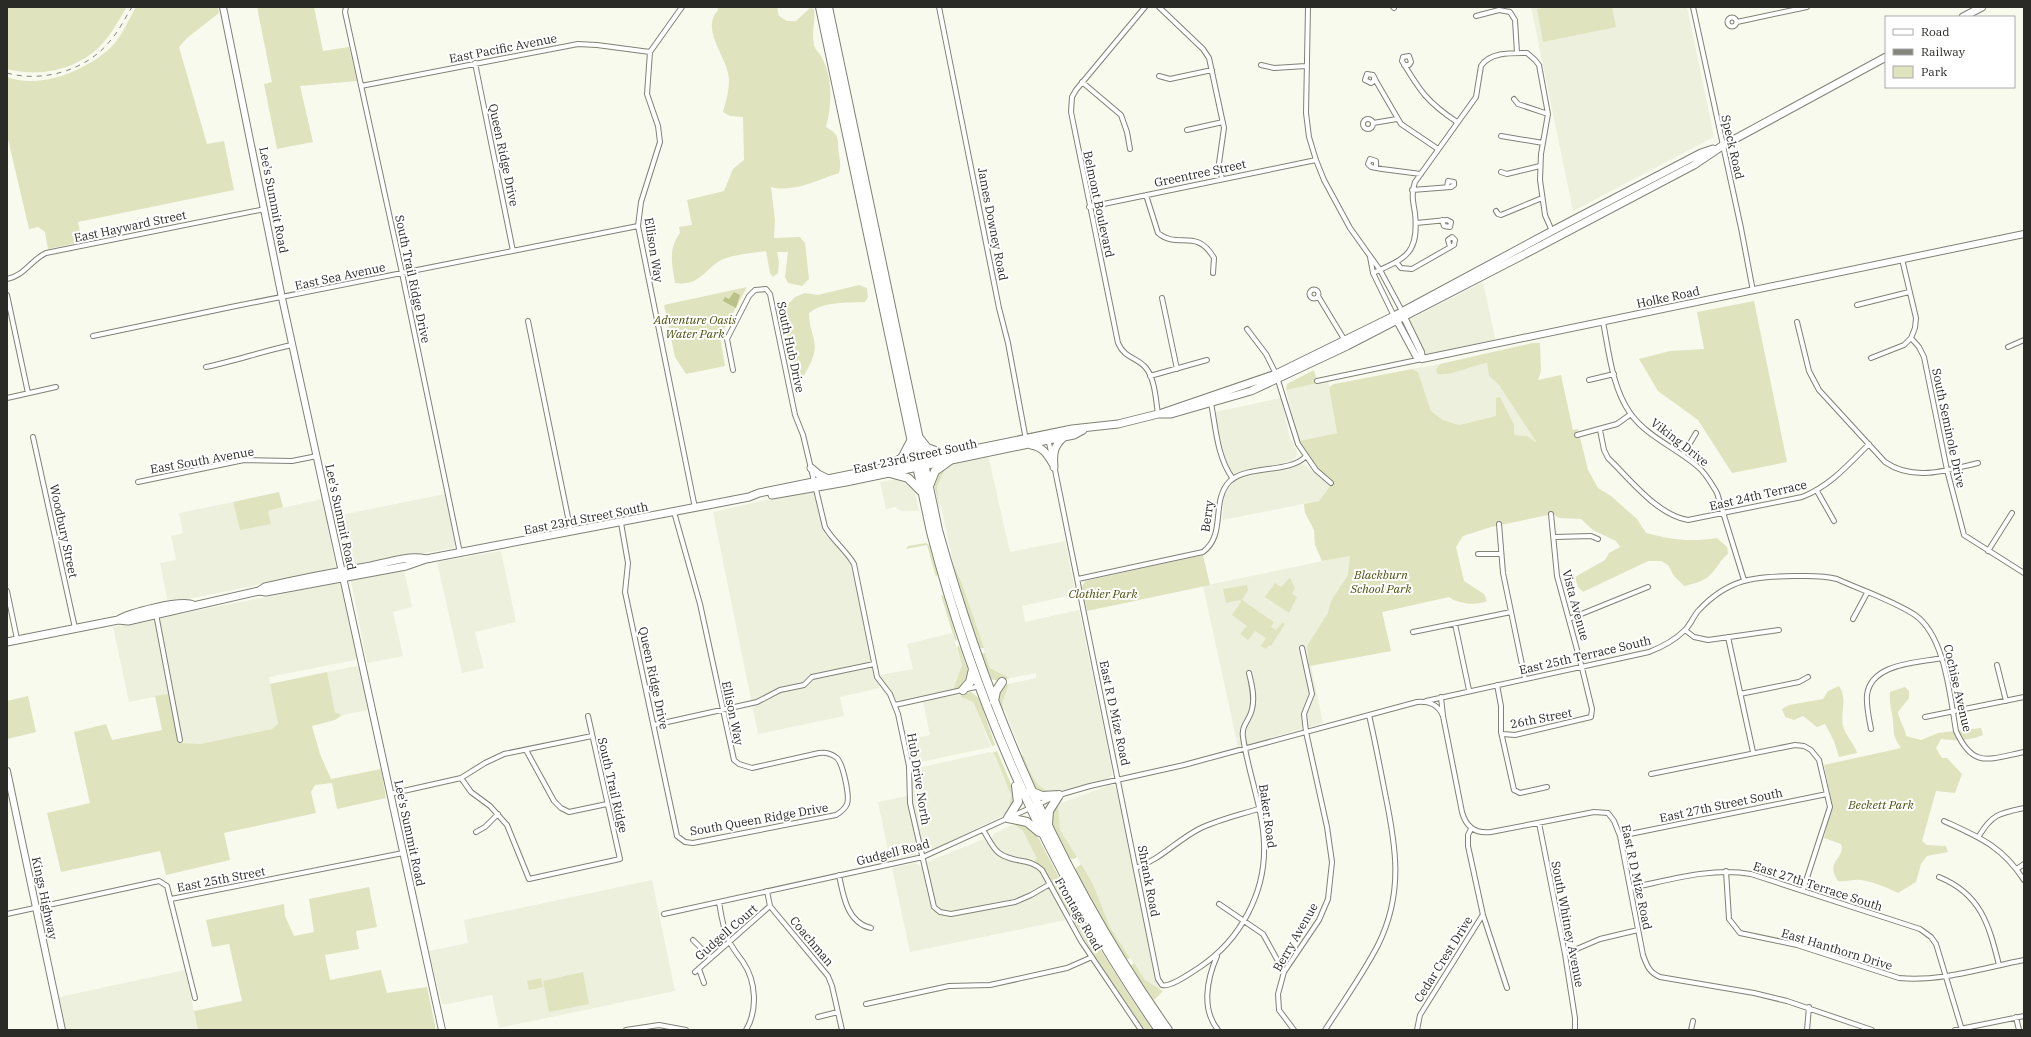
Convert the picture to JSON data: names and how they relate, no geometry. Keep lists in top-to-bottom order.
{
  "streets": {
    "main road": [
      "Lee's Summit Road",
      "Holke Road",
      "East 23rd Street South",
      "Kings Highway"
    ],
    "street": [
      "East Pacific Avenue",
      "Speck Road",
      "Queen Ridge Drive",
      "Greentree Street",
      "Belmont Boulevard",
      "James Downey Road",
      "East Hayward Street",
      "Ellison Way",
      "East Sea Avenue",
      "South Trail Ridge Drive",
      "South Hub Drive",
      "South Seminole Drive",
      "Viking Drive",
      "East South Avenue",
      "East 24th Terrace",
      "Berry",
      "Woodbury Street",
      "Vista Avenue",
      "East 25th Terrace South",
      "Cochise Avenue",
      "East R D Mize Road",
      "26th Street",
      "Hub Drive North",
      "South Trail Ridge",
      "East 27th Street South",
      "Baker Road",
      "South Queen Ridge Drive",
      "Gudgell Road",
      "East 25th Street",
      "Shrank Road",
      "East 27th Terrace South",
      "Frontage Road",
      "South Whitney Avenue",
      "Gudgell Court",
      "Berry Avenue",
      "Coachman",
      "East Hanthorn Drive",
      "Cedar Crest Drive"
    ]
  },
  "crossings": [
    ["East Pacific Avenue", "Queen Ridge Drive"],
    ["East Pacific Avenue", "Ellison Way"],
    ["East Pacific Avenue", "South Trail Ridge Drive"],
    ["Speck Road", "Holke Road"],
    ["Queen Ridge Drive", "East Sea Avenue"],
    ["Queen Ridge Drive", "East 23rd Street South"],
    ["Queen Ridge Drive", "South Queen Ridge Drive"],
    ["Greentree Street", "Belmont Boulevard"],
    ["Lee's Summit Road", "East Hayward Street"],
    ["Lee's Summit Road", "East Sea Avenue"],
    ["Lee's Summit Road", "East 23rd Street South"],
    ["Lee's Summit Road", "East South Avenue"],
    ["Lee's Summit Road", "East 25th Street"],
    ["James Downey Road", "East 23rd Street South"],
    ["Ellison Way", "East Sea Avenue"],
    ["Ellison Way", "East 23rd Street South"],
    ["Ellison Way", "South Queen Ridge Drive"],
    ["East Sea Avenue", "South Trail Ridge Drive"],
    ["South Trail Ridge Drive", "East 23rd Street South"],
    ["Holke Road", "Viking Drive"],
    ["South Hub Drive", "East 23rd Street South"],
    ["South Hub Drive", "Hub Drive North"],
    ["Viking Drive", "East 24th Terrace"],
    ["Viking Drive", "East 25th Terrace South"],
    ["East 23rd Street South", "Woodbury Street"],
    ["East 23rd Street South", "East R D Mize Road"],
    ["East 23rd Street South", "Hub Drive North"],
    ["Berry", "East R D Mize Road"],
    ["Vista Avenue", "East 25th Terrace South"],
    ["Vista Avenue", "26th Street"],
    ["East 25th Terrace South", "Cochise Avenue"],
    ["East 25th Terrace South", "East R D Mize Road"],
    ["East R D Mize Road", "East 27th Street South"],
    ["East R D Mize Road", "Baker Road"],
    ["East R D Mize Road", "Gudgell Road"],
    ["East R D Mize Road", "Shrank Road"],
    ["East R D Mize Road", "East 27th Terrace South"],
    ["East R D Mize Road", "South Whitney Avenue"],
    ["East R D Mize Road", "Berry Avenue"],
    ["East R D Mize Road", "Cedar Crest Drive"],
    ["Hub Drive North", "Gudgell Road"],
    ["Baker Road", "Shrank Road"],
    ["Gudgell Road", "Shrank Road"],
    ["Gudgell Road", "Frontage Road"],
    ["Gudgell Road", "Coachman"],
    ["East 25th Street", "Kings Highway"],
    ["East 27th Terrace South", "East Hanthorn Drive"],
    ["Gudgell Court", "Coachman"]
  ],
  "parks": [
    "Adventure Oasis Water Park",
    "Blackburn School Park",
    "Clothier Park",
    "Beckett Park"
  ],
  "legend": ["Road", "Railway", "Park"]
}
